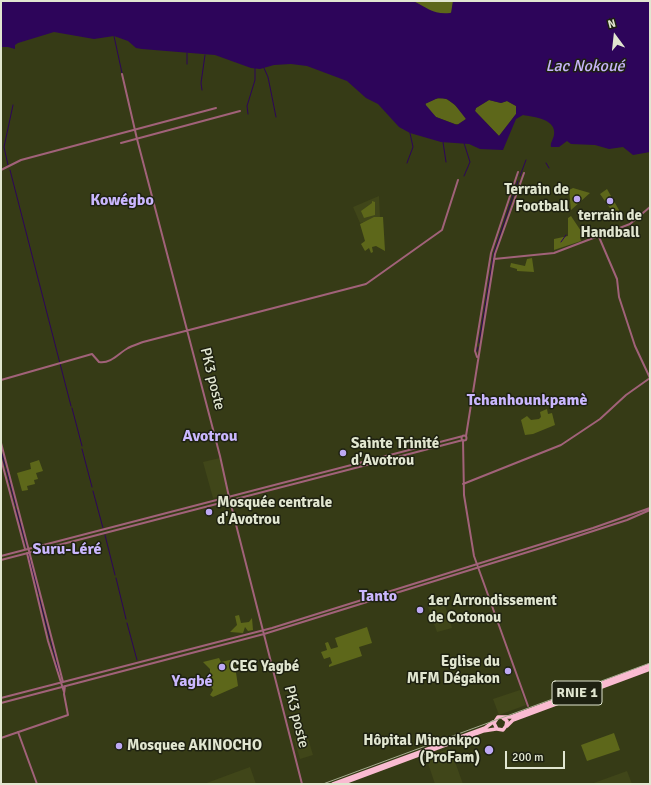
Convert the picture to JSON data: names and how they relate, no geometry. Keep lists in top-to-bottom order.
{
  "streets": {
    "highway": ["RNIE 1"],
    "street": ["PK3 poste"]
  },
  "districts": [
    "Kowégbo",
    "Tchanhounkpamè",
    "Avotrou",
    "Suru-Léré",
    "Tanto",
    "Yagbé"
  ],
  "water": ["Lac Nokoué"],
  "places": [
    "Terrain de Football",
    "terrain de Handball",
    "Sainte Trinité d'Avotrou",
    "Mosquée centrale d'Avotrou",
    "1er Arrondissement de Cotonou",
    "CEG Yagbé",
    "Eglise du MFM Dégakon",
    "Mosquee AKINOCHO",
    "Hôpital Minonkpo (ProFam)"
  ],
  "scale_bar": "200 m",
  "north": "top"
}
